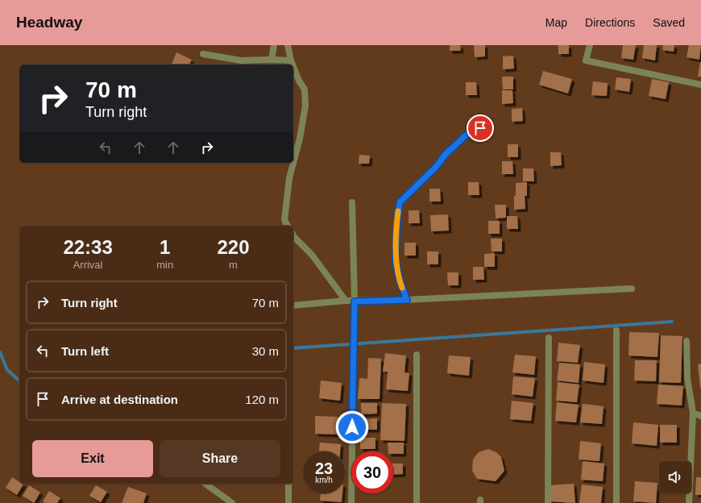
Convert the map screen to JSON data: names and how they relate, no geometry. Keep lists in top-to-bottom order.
{
  "page": {
    "header": "Headway",
    "nav": ["Map", "Directions", "Saved"],
    "turn": ["70 m", "Turn right"],
    "eta": [
      "22:33",
      "Arrival",
      "1",
      "min",
      "220",
      "m"
    ],
    "list": [
      {
        "name": "Turn right",
        "value": "70 m"
      },
      {
        "name": "Turn left",
        "value": "30 m"
      },
      {
        "name": "Arrive at destination",
        "value": "120 m"
      }
    ],
    "buttons": ["Exit", "Share"],
    "speed": "23 km/h",
    "limit": "30"
  }
}
